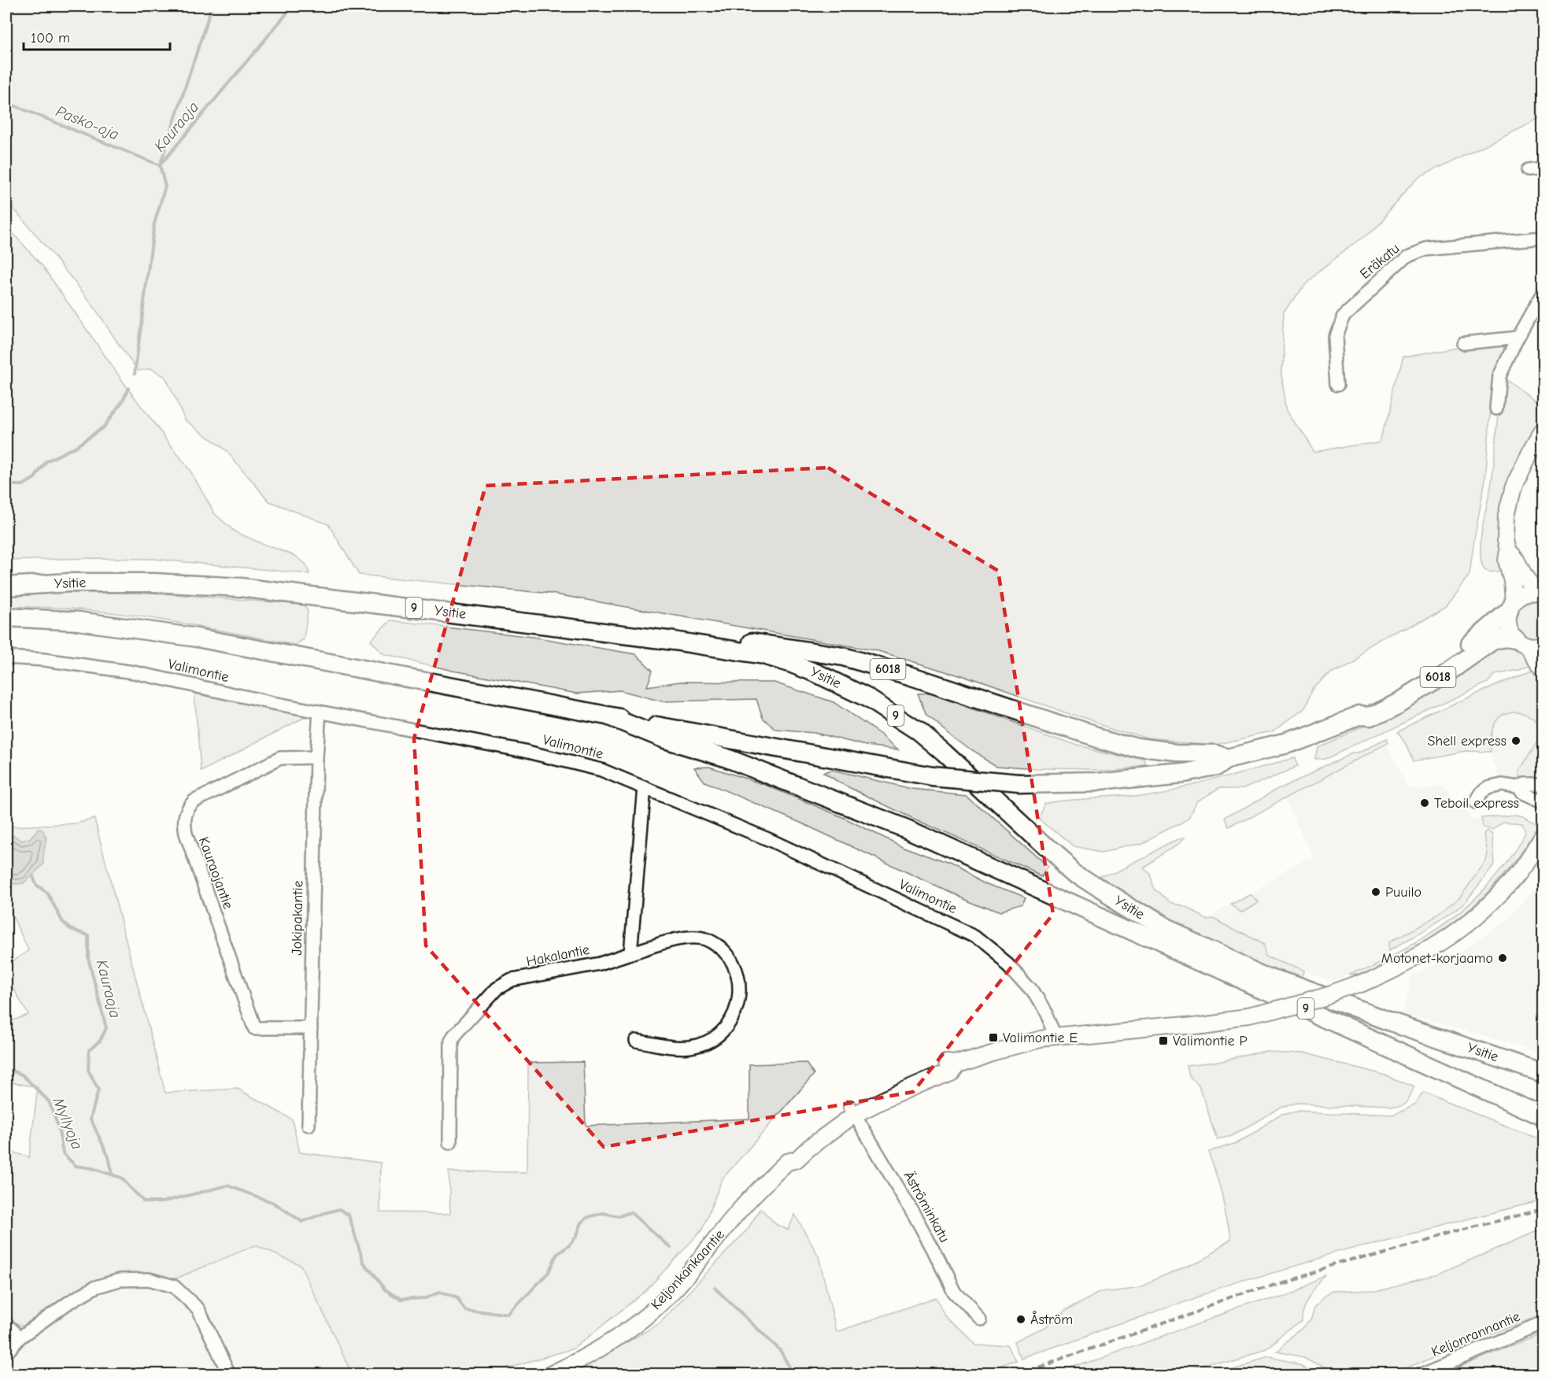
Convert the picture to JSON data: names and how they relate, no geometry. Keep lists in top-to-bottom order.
{
  "streets": {
    "highway": ["Ysitie", "9", "6018"],
    "main road": ["Keljonkankaantie"],
    "street": [
      "Eräkatu",
      "Valimontie",
      "Kauraojantie",
      "Jokipakantie",
      "Hakalantie",
      "Äströminkatu",
      "Keljonrannantie"
    ]
  },
  "crossings": [
    ["Ysitie", "6018"],
    ["9", "6018"],
    ["Valimontie", "Jokipakantie"],
    ["Valimontie", "Keljonkankaantie"],
    ["Kauraojantie", "Jokipakantie"],
    ["Äströminkatu", "Keljonkankaantie"]
  ],
  "water": ["Pasko-oja", "Kauraoja", "Myllyoja"],
  "places": {
    "other": [
      "Shell express",
      "Teboil express",
      "Puuilo",
      "Motonet-korjaamo",
      "Åström"
    ],
    "transit": ["Valimontie E", "Valimontie P"]
  },
  "scale_bar": "100 m"
}
